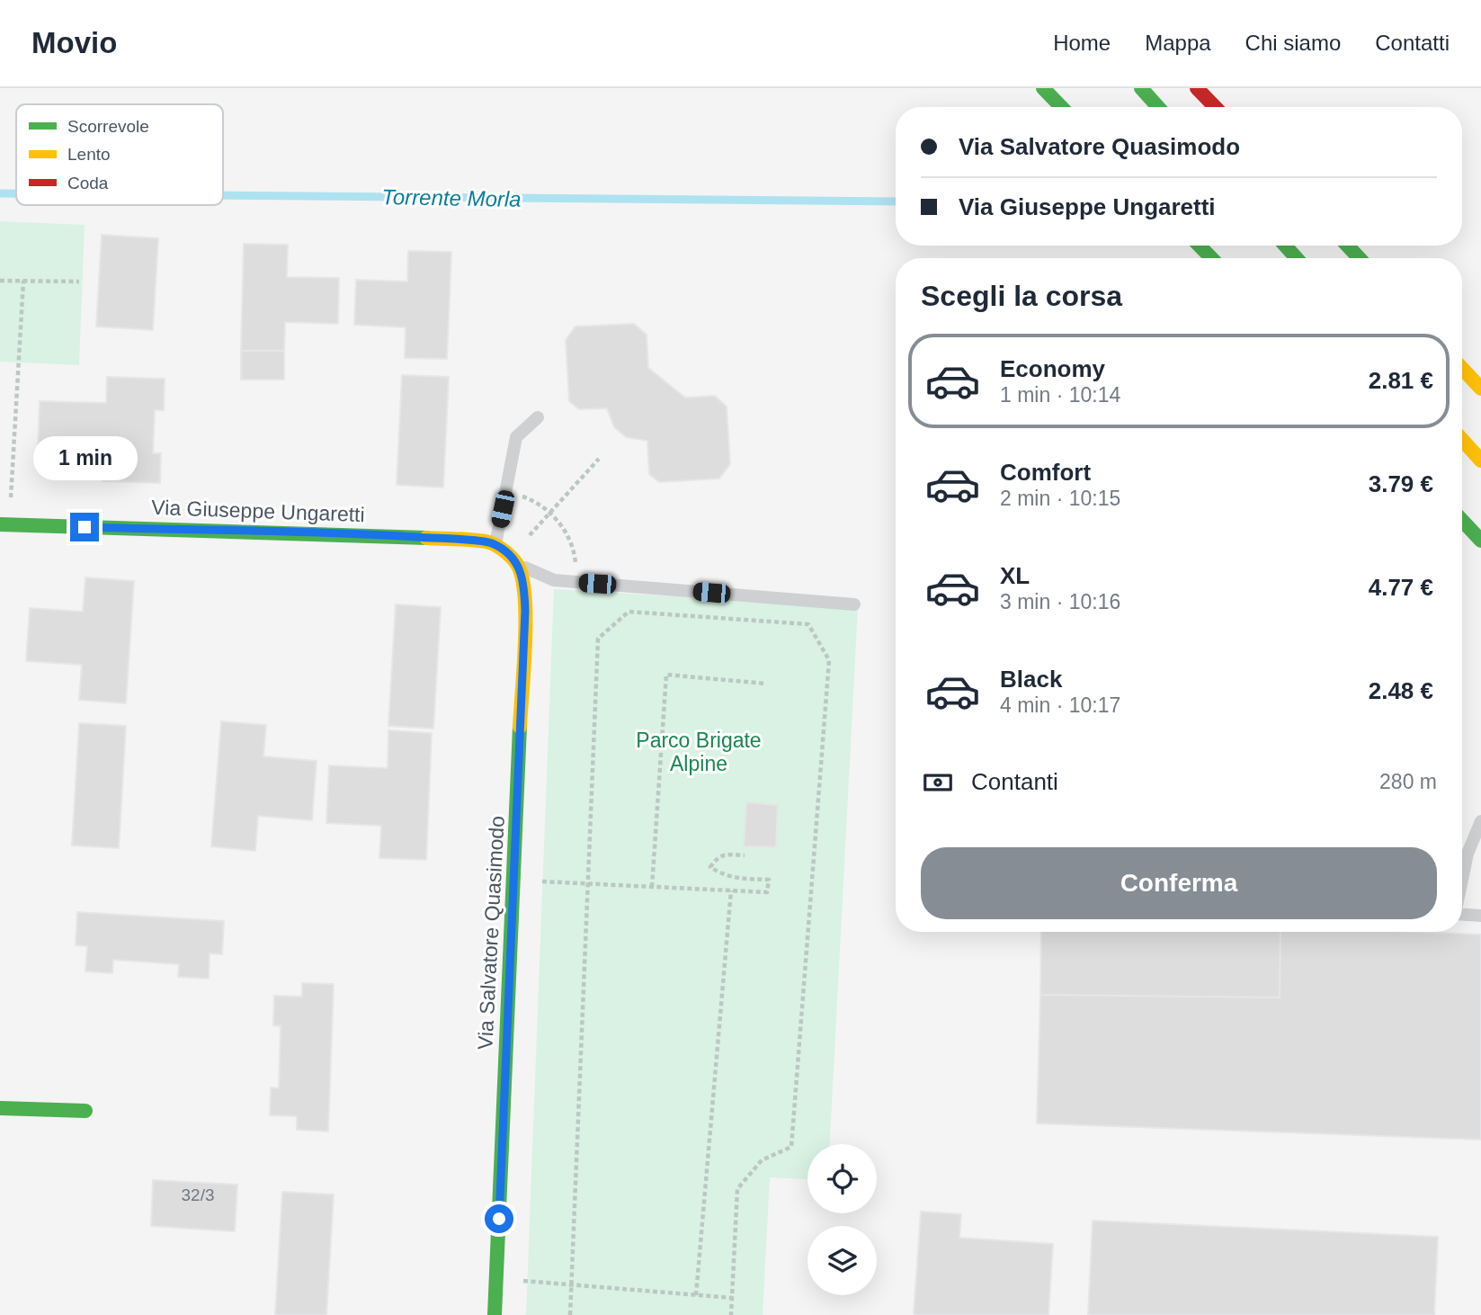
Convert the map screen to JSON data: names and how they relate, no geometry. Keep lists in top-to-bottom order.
{
  "streets": {
    "main road": ["Via Giuseppe Ungaretti", "Via Salvatore Quasimodo"]
  },
  "crossings": [
    ["Via Giuseppe Ungaretti", "Via Salvatore Quasimodo"]
  ],
  "water": ["Torrente Morla"],
  "parks": ["Parco Brigate Alpine"],
  "house_numbers": ["32/3"],
  "legend": ["Scorrevole", "Lento", "Coda"],
  "page": {
    "header": "Movio",
    "nav": [
      "Home",
      "Mappa",
      "Chi siamo",
      "Contatti"
    ],
    "banner": ["Via Salvatore Quasimodo", "Via Giuseppe Ungaretti"],
    "heading": "Scegli la corsa",
    "list": [
      {
        "name": "Economy",
        "note": "1 min · 10:14",
        "value": "2.81 €"
      },
      {
        "name": "Comfort",
        "note": "2 min · 10:15",
        "value": "3.79 €"
      },
      {
        "name": "XL",
        "note": "3 min · 10:16",
        "value": "4.77 €"
      },
      {
        "name": "Black",
        "note": "4 min · 10:17",
        "value": "2.48 €"
      }
    ],
    "bubble": "1 min",
    "pay": ["Contanti", "280 m"],
    "buttons": "Conferma"
  }
}
